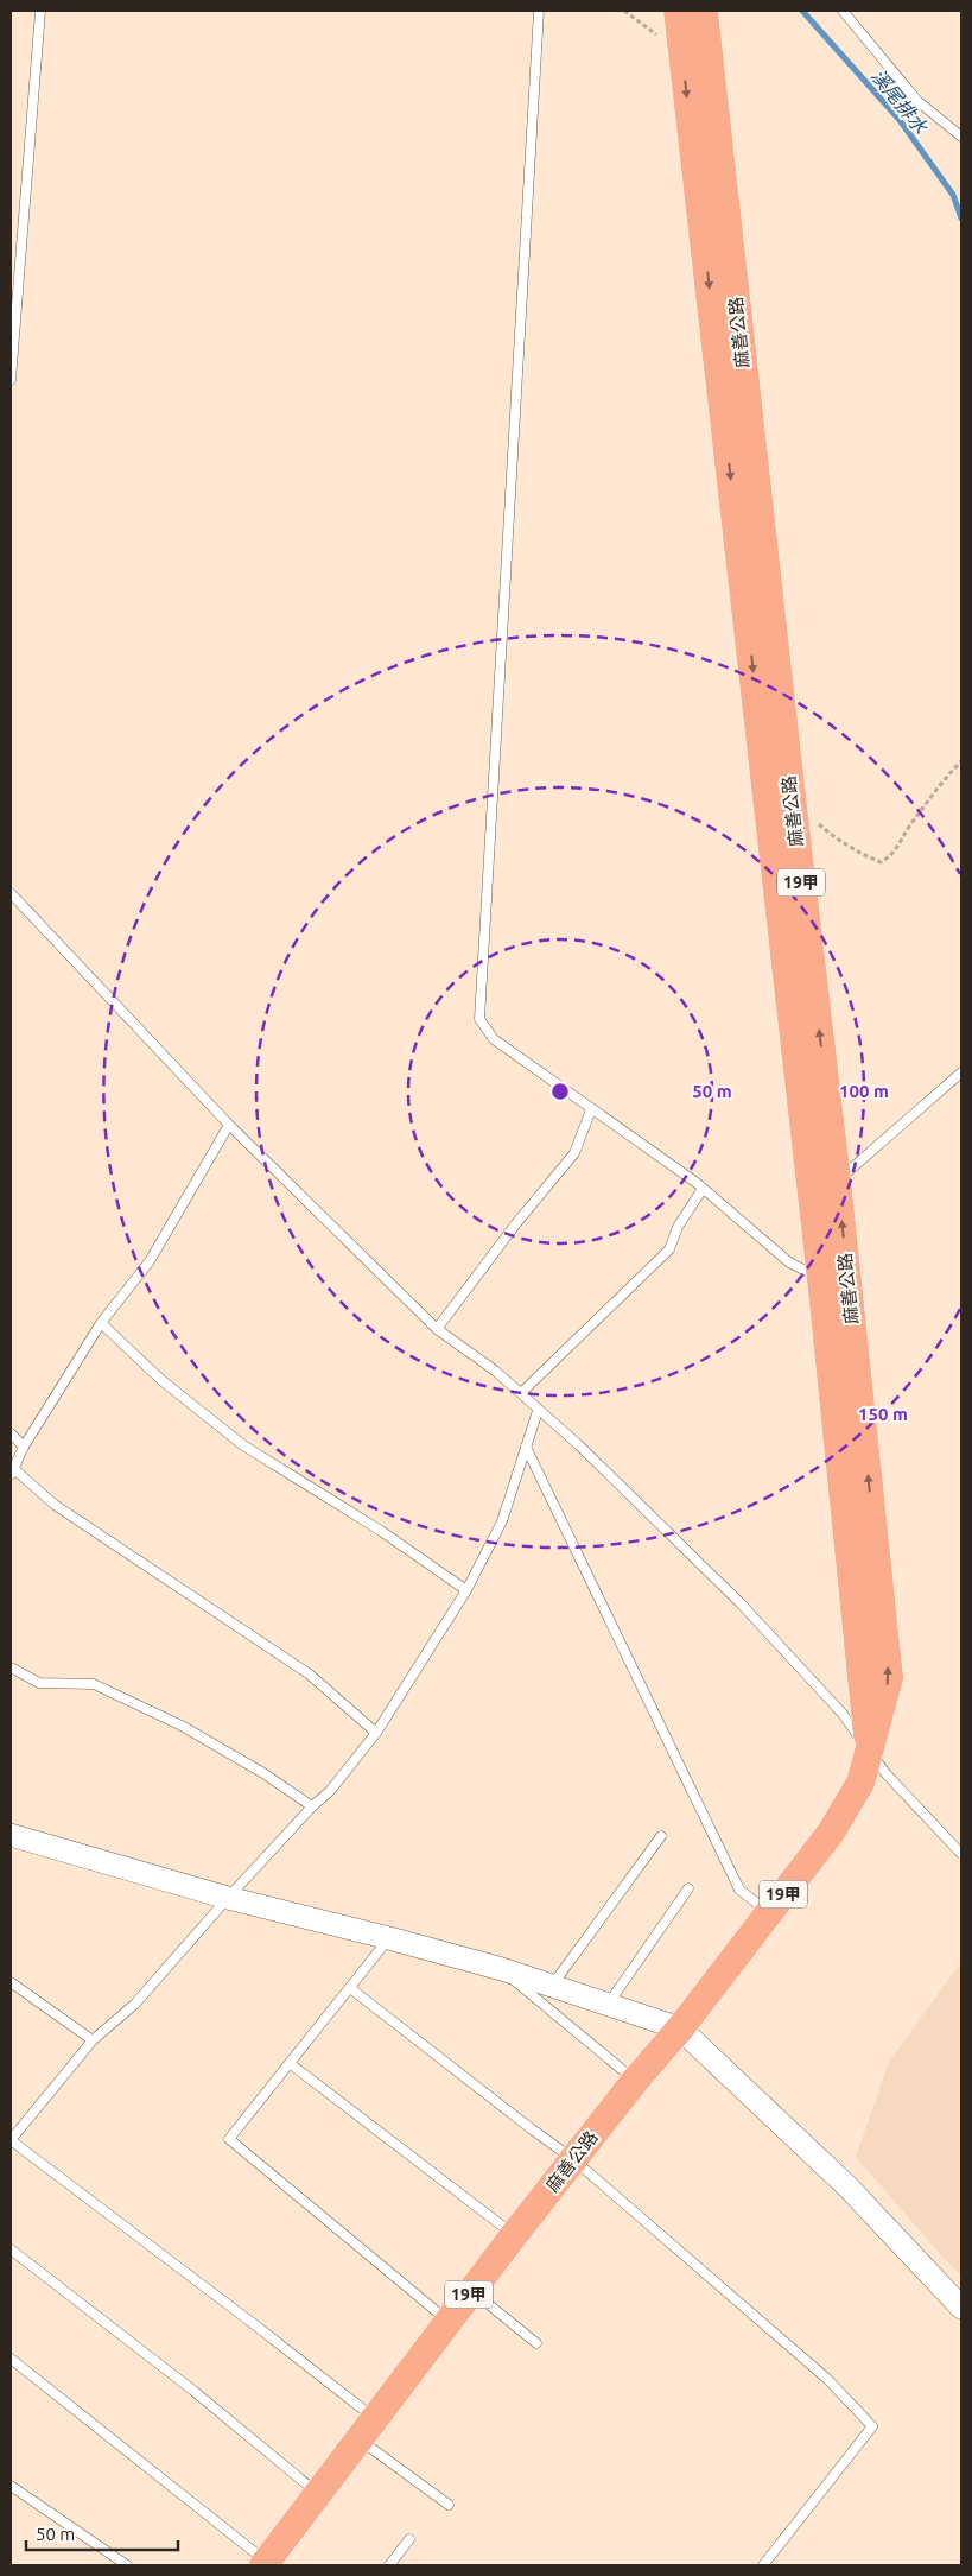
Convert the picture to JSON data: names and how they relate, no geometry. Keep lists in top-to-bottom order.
{
  "streets": {
    "main road": ["麻善公路", "19甲"]
  },
  "water": ["溪尾排水"],
  "scale_bar": "50 m",
  "rings": ["50 m", "100 m", "150 m"]
}
